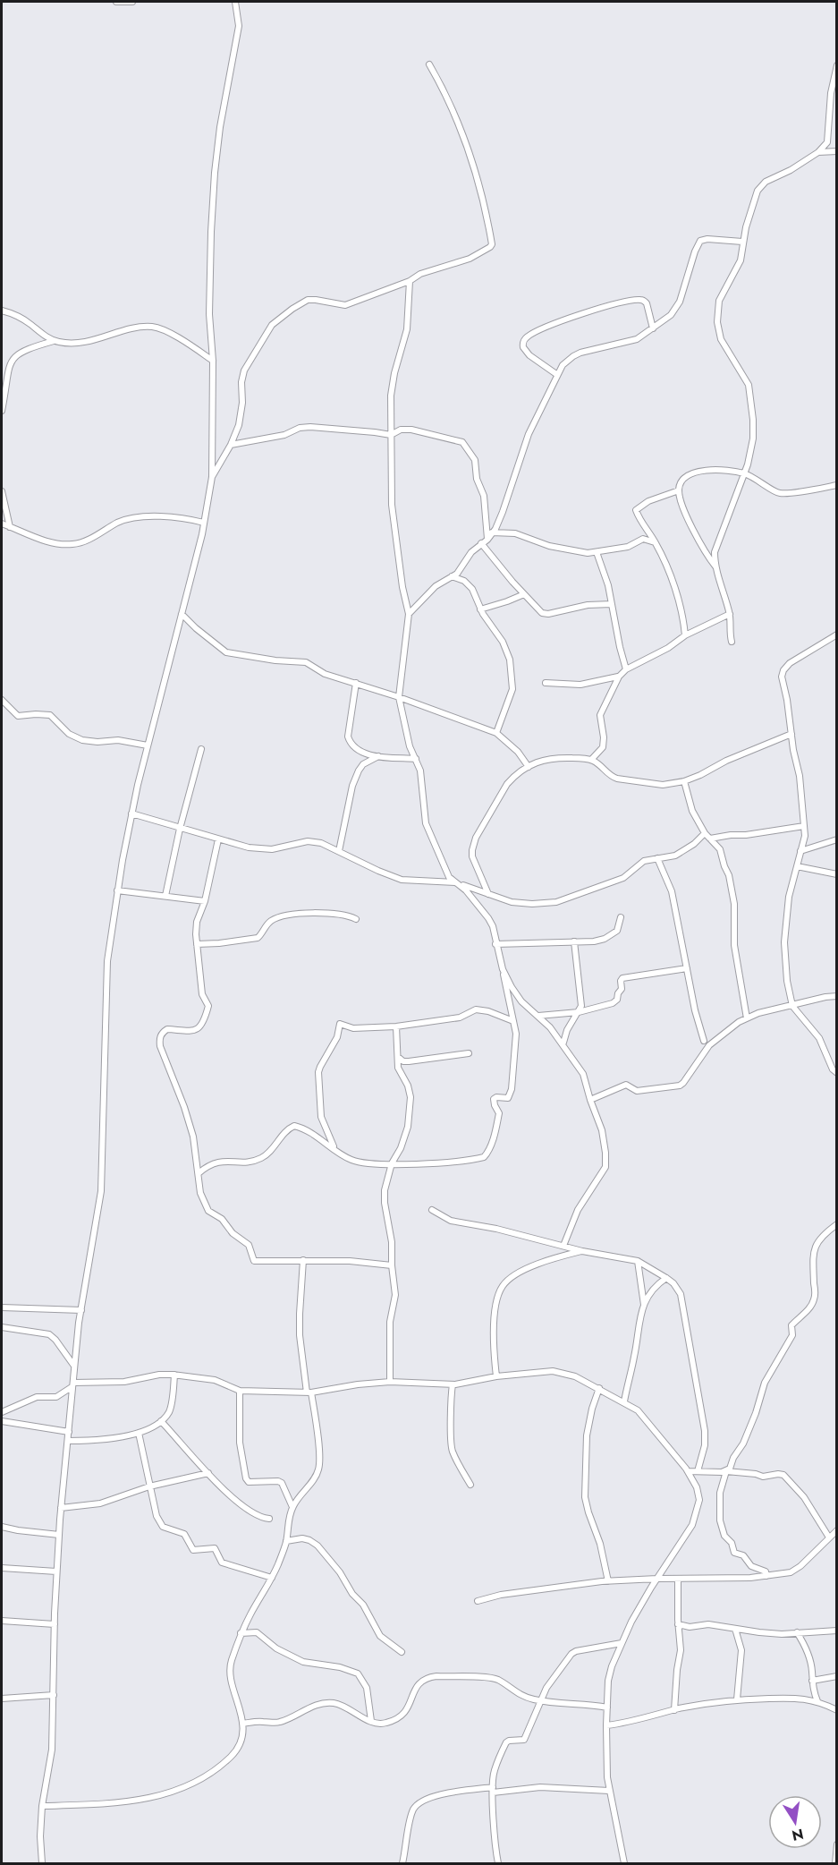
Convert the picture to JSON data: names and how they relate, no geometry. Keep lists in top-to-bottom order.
{
  "north": "bottom"
}
